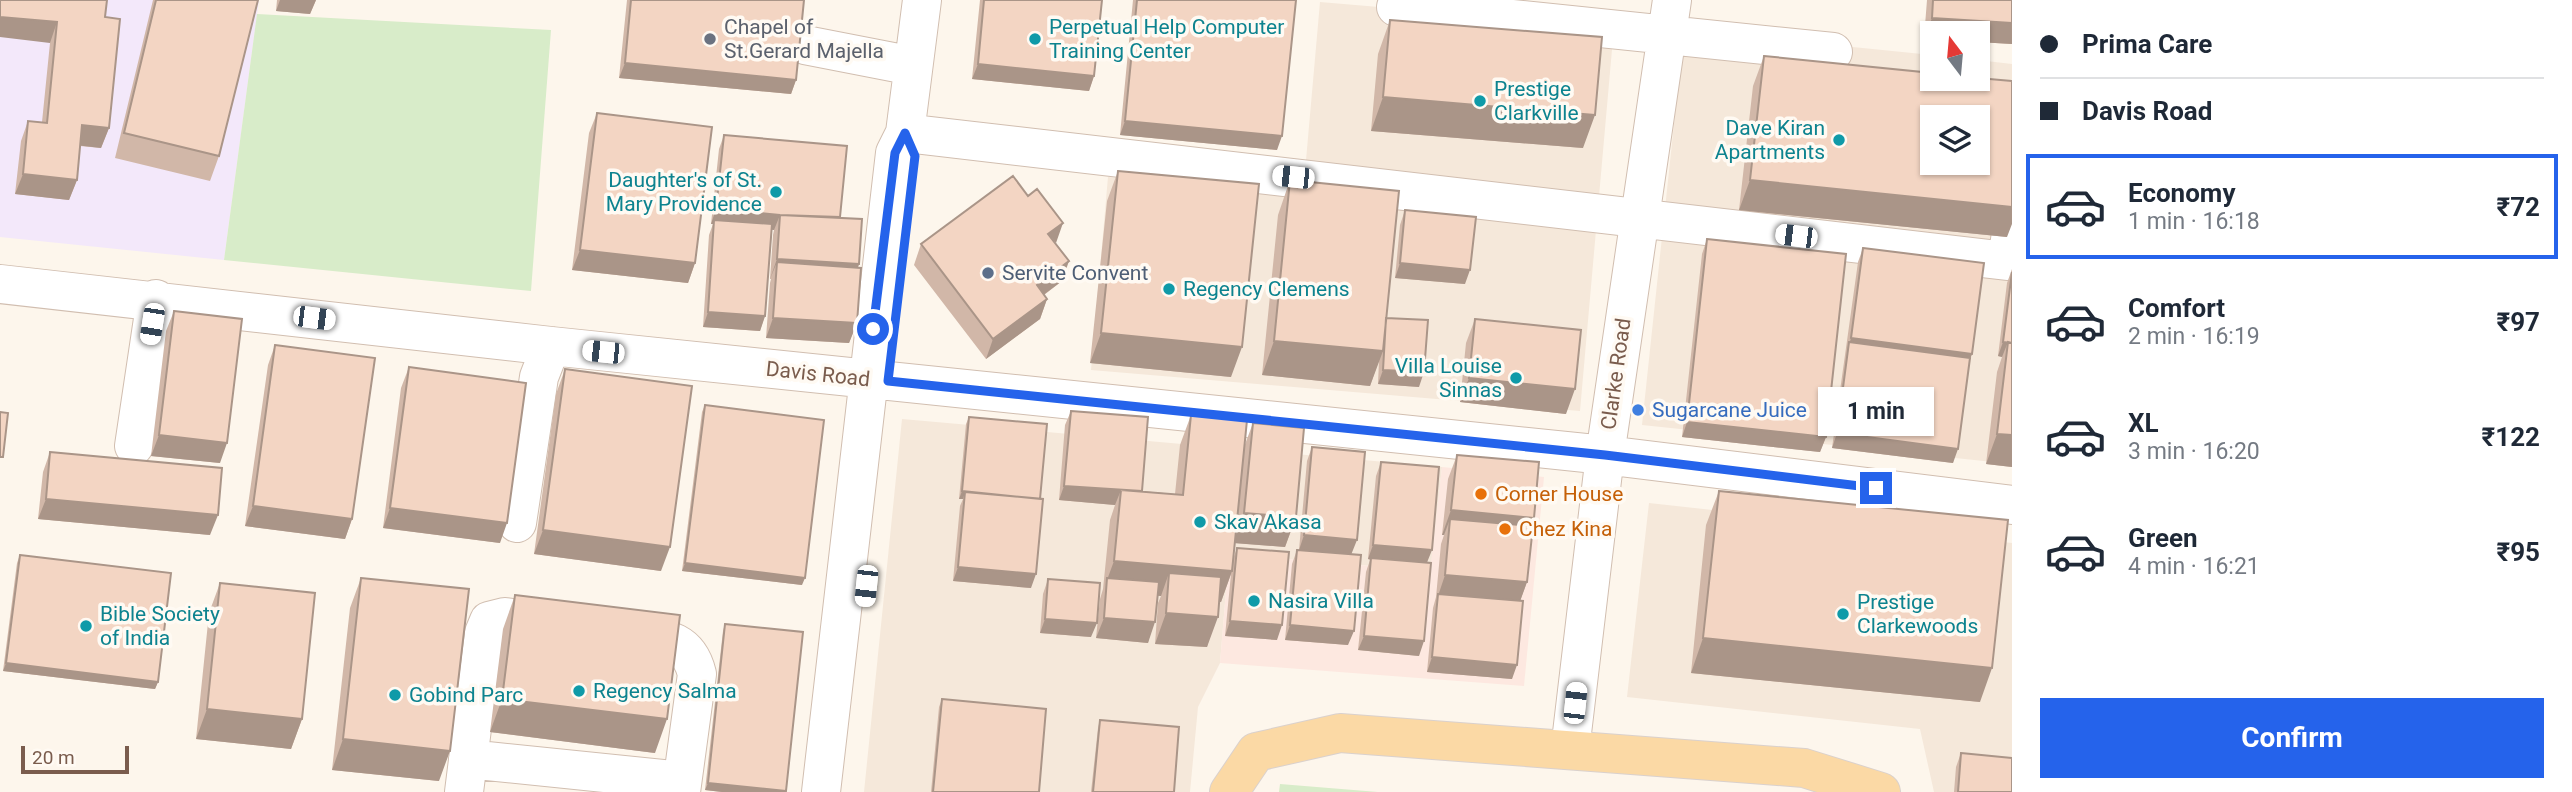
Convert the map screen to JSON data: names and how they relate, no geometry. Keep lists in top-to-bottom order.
{
  "streets": {
    "street": ["Davis Road", "Clarke Road"]
  },
  "crossings": [
    ["Davis Road", "Clarke Road"]
  ],
  "places": [
    "Chapel of St.Gerard Majella",
    "Perpetual Help Computer Training Center",
    "Prestige Clarkville",
    "Dave Kiran Apartments",
    "Daughter's of St. Mary Providence",
    "Servite Convent",
    "Regency Clemens",
    "Villa Louise Sinnas",
    "Sugarcane Juice",
    "Corner House",
    "Skav Akasa",
    "Chez Kina",
    "Nasira Villa",
    "Prestige Clarkewoods",
    "Bible Society of India",
    "Regency Salma",
    "Gobind Parc"
  ],
  "scale_bar": "20 m",
  "north": "top",
  "page": {
    "banner": ["Prima Care", "Davis Road"],
    "list": [
      {
        "name": "Economy",
        "note": "1 min · 16:18",
        "value": "₹72"
      },
      {
        "name": "Comfort",
        "note": "2 min · 16:19",
        "value": "₹97"
      },
      {
        "name": "XL",
        "note": "3 min · 16:20",
        "value": "₹122"
      },
      {
        "name": "Green",
        "note": "4 min · 16:21",
        "value": "₹95"
      }
    ],
    "bubble": "1 min",
    "buttons": "Confirm",
    "scale": "20 m"
  }
}
